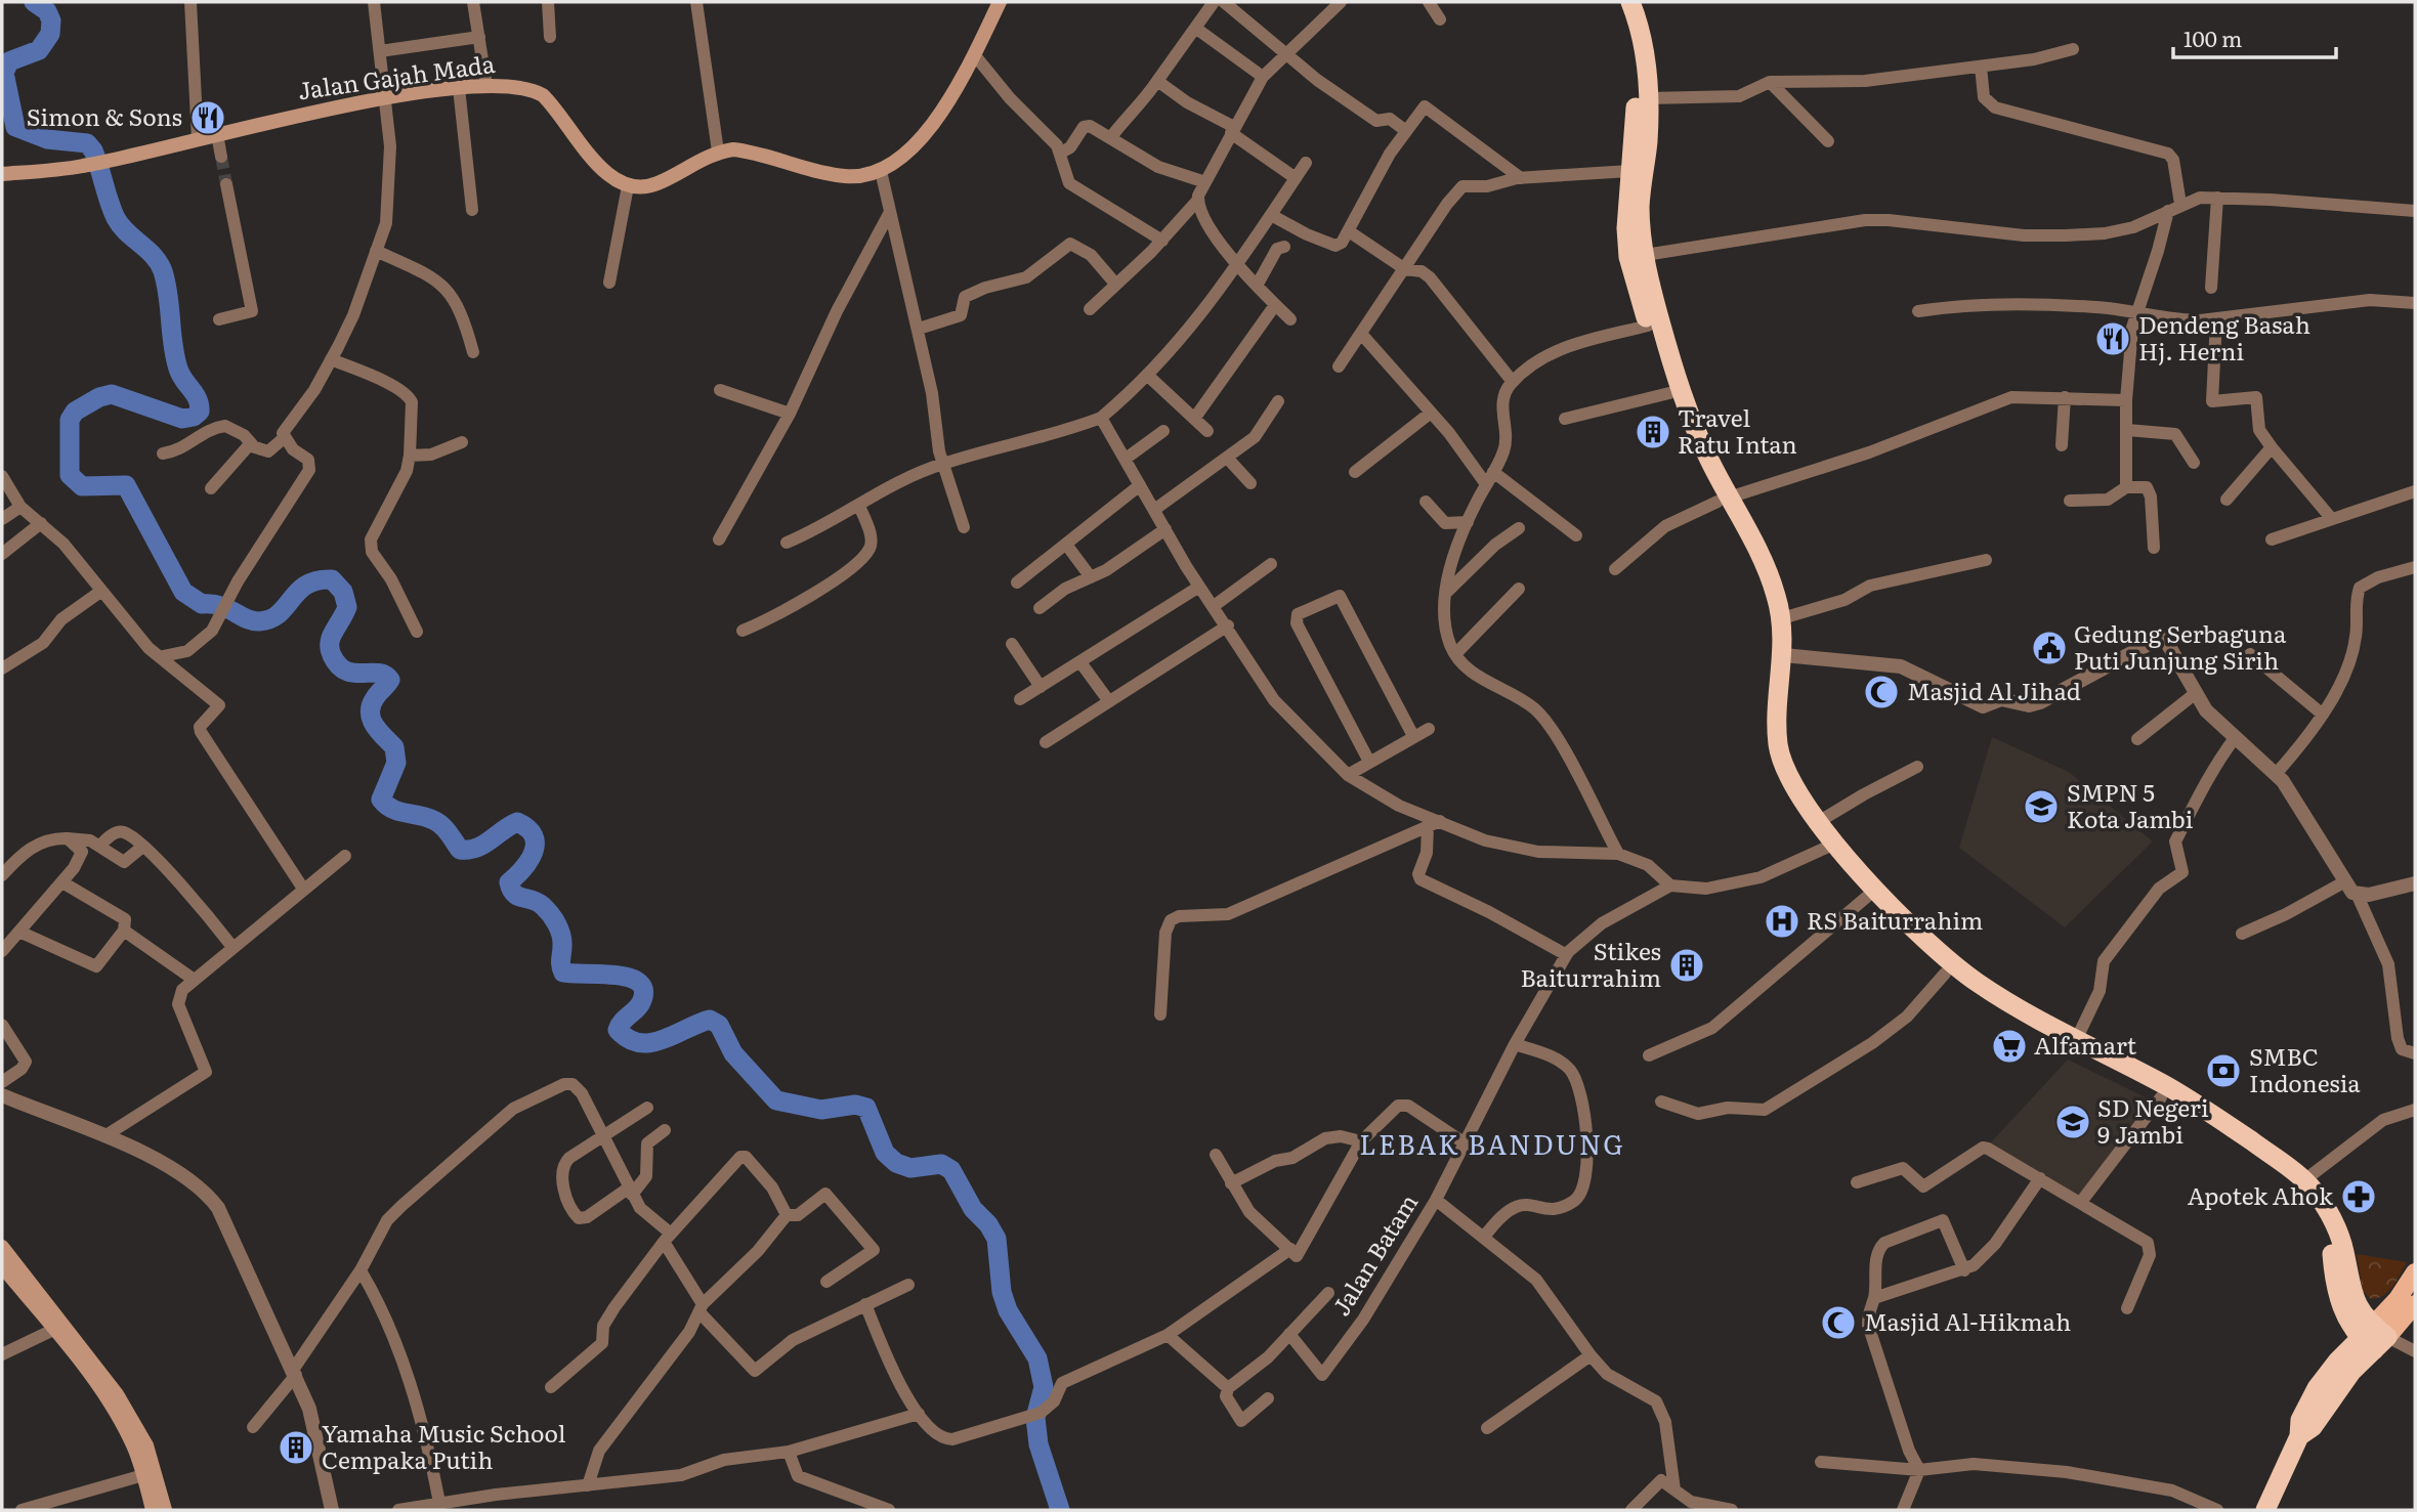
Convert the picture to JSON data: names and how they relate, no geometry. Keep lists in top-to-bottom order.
{
  "streets": {
    "main road": ["Jalan Gajah Mada"],
    "street": ["Jalan Batam"]
  },
  "districts": ["LEBAK BANDUNG"],
  "places": {
    "restaurant": ["Simon & Sons", "Dendeng Basah Hj. Herni"],
    "building": ["Travel Ratu Intan", "Stikes Baiturrahim", "Yamaha Music School Cempaka Putih"],
    "public building": ["Gedung Serbaguna Puti Junjung Sirih"],
    "mosque": ["Masjid Al Jihad", "Masjid Al-Hikmah"],
    "school or university": ["SMPN 5 Kota Jambi", "SD Negeri 9 Jambi"],
    "hospital": ["RS Baiturrahim"],
    "supermarket": ["Alfamart"],
    "bank": ["SMBC Indonesia"],
    "pharmacy": ["Apotek Ahok"]
  },
  "scale_bar": "100 m"
}
